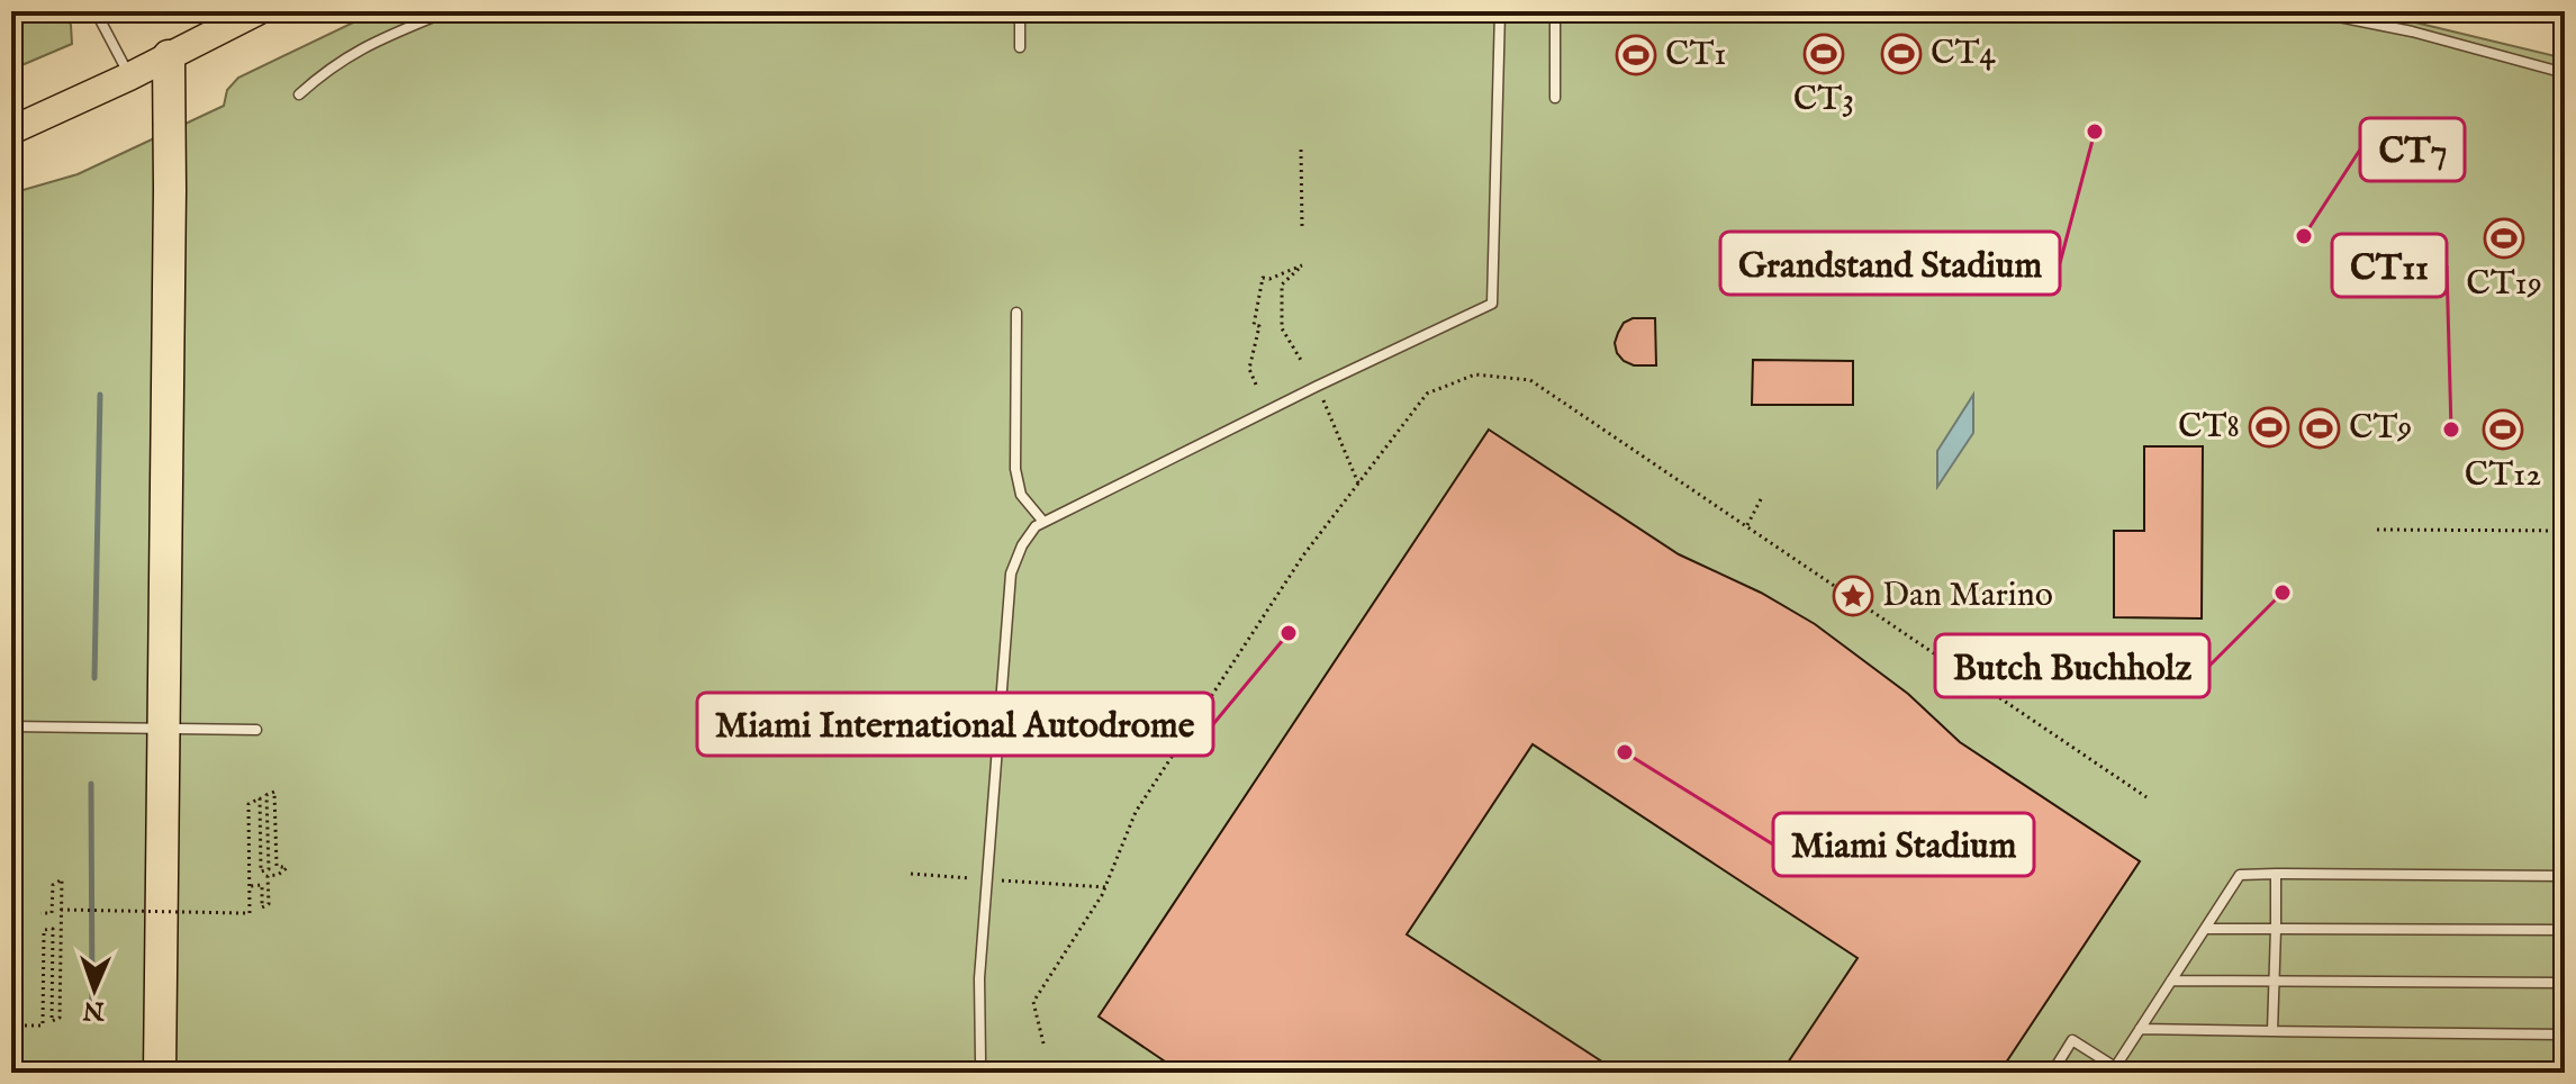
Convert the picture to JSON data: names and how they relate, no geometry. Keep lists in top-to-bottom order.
{
  "places": {
    "sports": [
      "CT3",
      "CT4",
      "CT1",
      "CT19",
      "CT8",
      "CT9",
      "CT12"
    ],
    "other": [
      "Grandstand Stadium",
      "CT7",
      "CT11",
      "Butch Buchholz",
      "Miami International Autodrome",
      "Miami Stadium"
    ],
    "place": ["Dan Marino"]
  },
  "north": "bottom"
}
